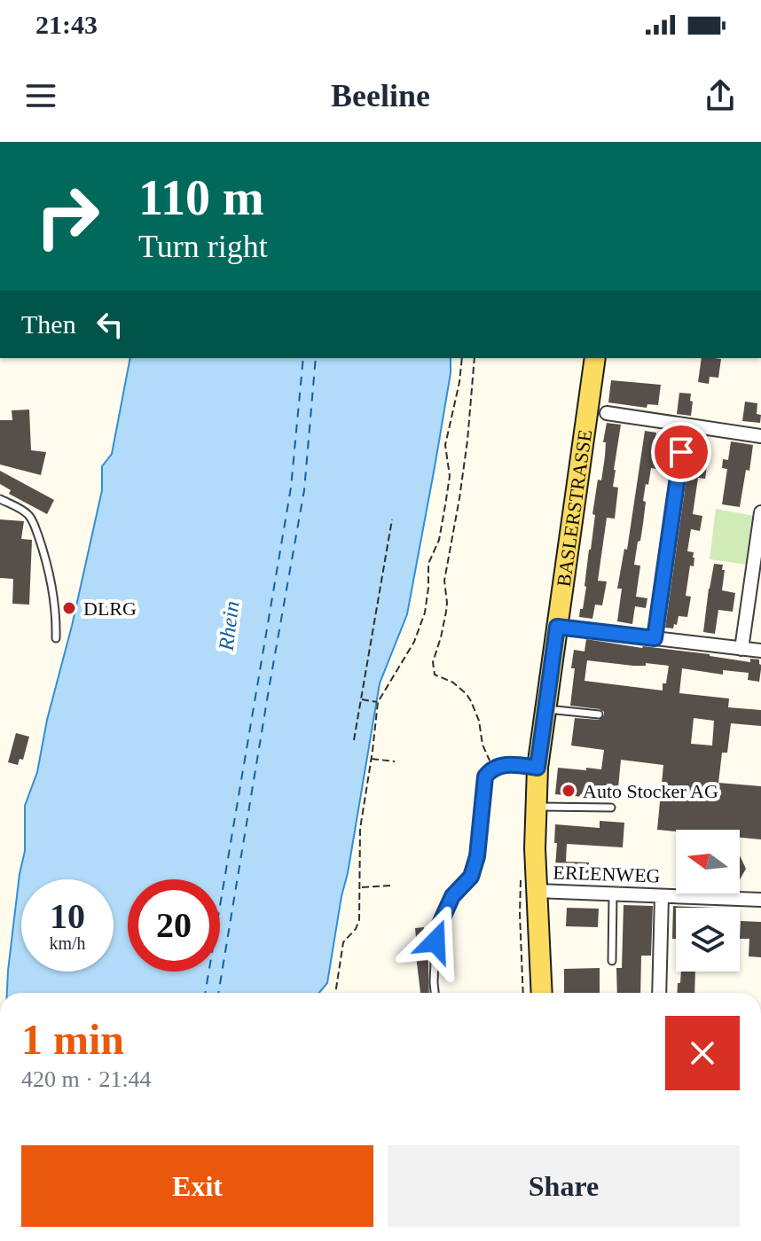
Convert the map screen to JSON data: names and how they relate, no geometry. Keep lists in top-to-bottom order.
{
  "streets": {
    "main road": ["BASLERSTRASSE"],
    "street": ["ERLENWEG"]
  },
  "crossings": [
    ["BASLERSTRASSE", "ERLENWEG"]
  ],
  "water": ["Rhein"],
  "places": ["DLRG", "Auto Stocker AG"],
  "north": "left",
  "page": {
    "status": "21:43",
    "header": "Beeline",
    "turn": ["110 m", "Turn right"],
    "then": "Then",
    "speed": "10 km/h",
    "limit": "20",
    "heading": ["1 min", "420 m · 21:44"],
    "buttons": ["Exit", "Share"]
  }
}
